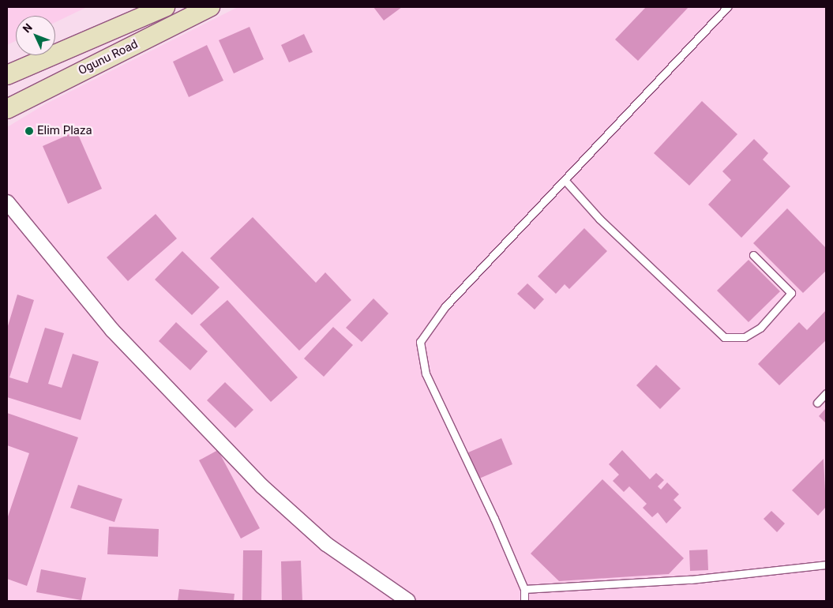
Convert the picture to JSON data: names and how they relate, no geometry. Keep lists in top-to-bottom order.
{
  "streets": {
    "main road": ["Ogunu Road"]
  },
  "places": ["Elim Plaza"],
  "north": "top left"
}
